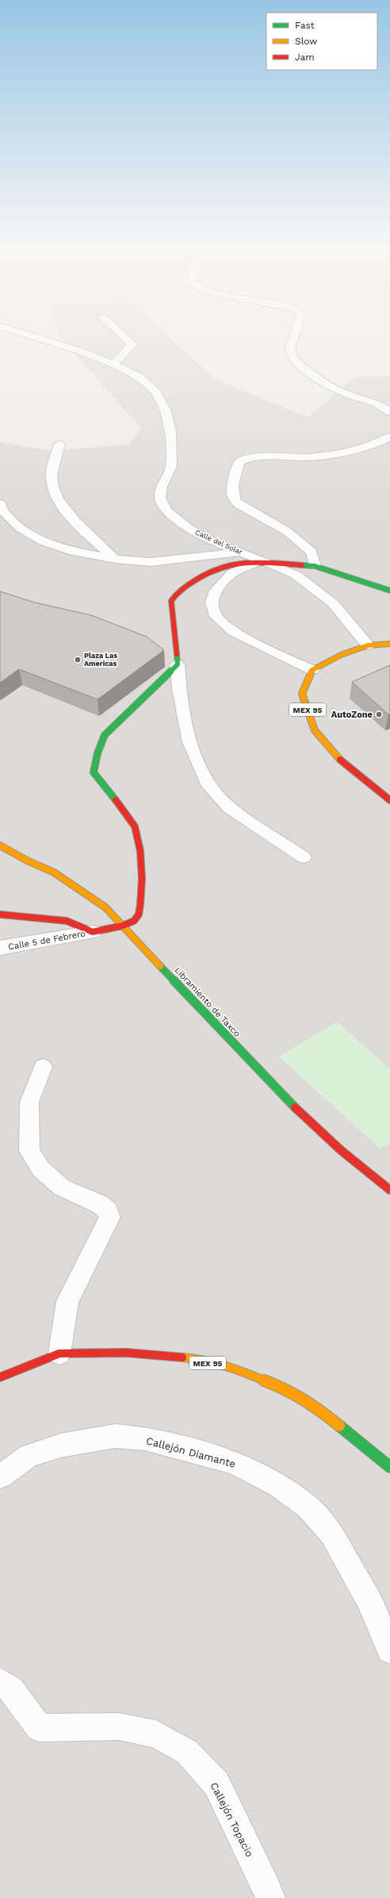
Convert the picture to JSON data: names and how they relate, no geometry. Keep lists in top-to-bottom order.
{
  "streets": {
    "main road": ["MEX 95", "Libramiento de Taxco"],
    "street": [
      "Calle del Solar",
      "Calle 5 de Febrero",
      "Callejón Diamante",
      "Callejón Topacio"
    ]
  },
  "places": ["Plaza Las Americas", "AutoZone"],
  "legend": ["Fast", "Slow", "Jam"]
}
